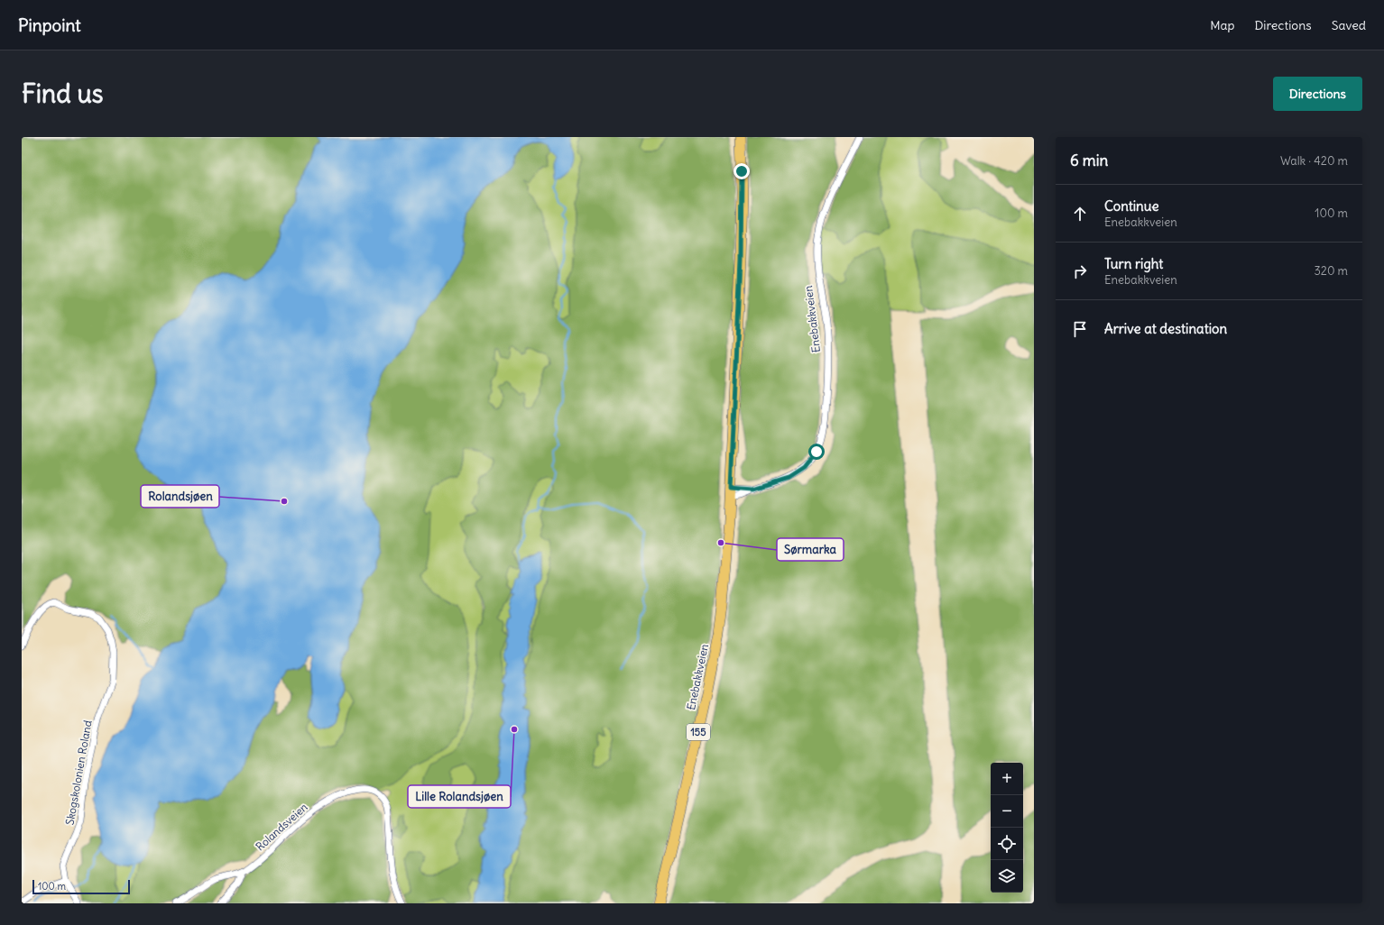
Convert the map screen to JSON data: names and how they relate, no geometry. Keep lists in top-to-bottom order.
{
  "streets": {
    "main road": ["Enebakkveien", "155"],
    "street": ["Skogskolonien Roland", "Rolandsveien"]
  },
  "places": ["Rolandsjøen", "Sørmarka", "Lille Rolandsjøen"],
  "scale_bar": "100 m",
  "page": {
    "header": "Pinpoint",
    "nav": ["Map", "Directions", "Saved"],
    "buttons": "Directions",
    "title": "Find us",
    "heading": ["6 min", "Walk · 420 m"],
    "list": [
      ["Continue", "Enebakkveien", "100 m"],
      ["Turn right", "Enebakkveien", "320 m"],
      "Arrive at destination"
    ],
    "map_buttons": ["+", "−"],
    "scale": "100 m"
  }
}
